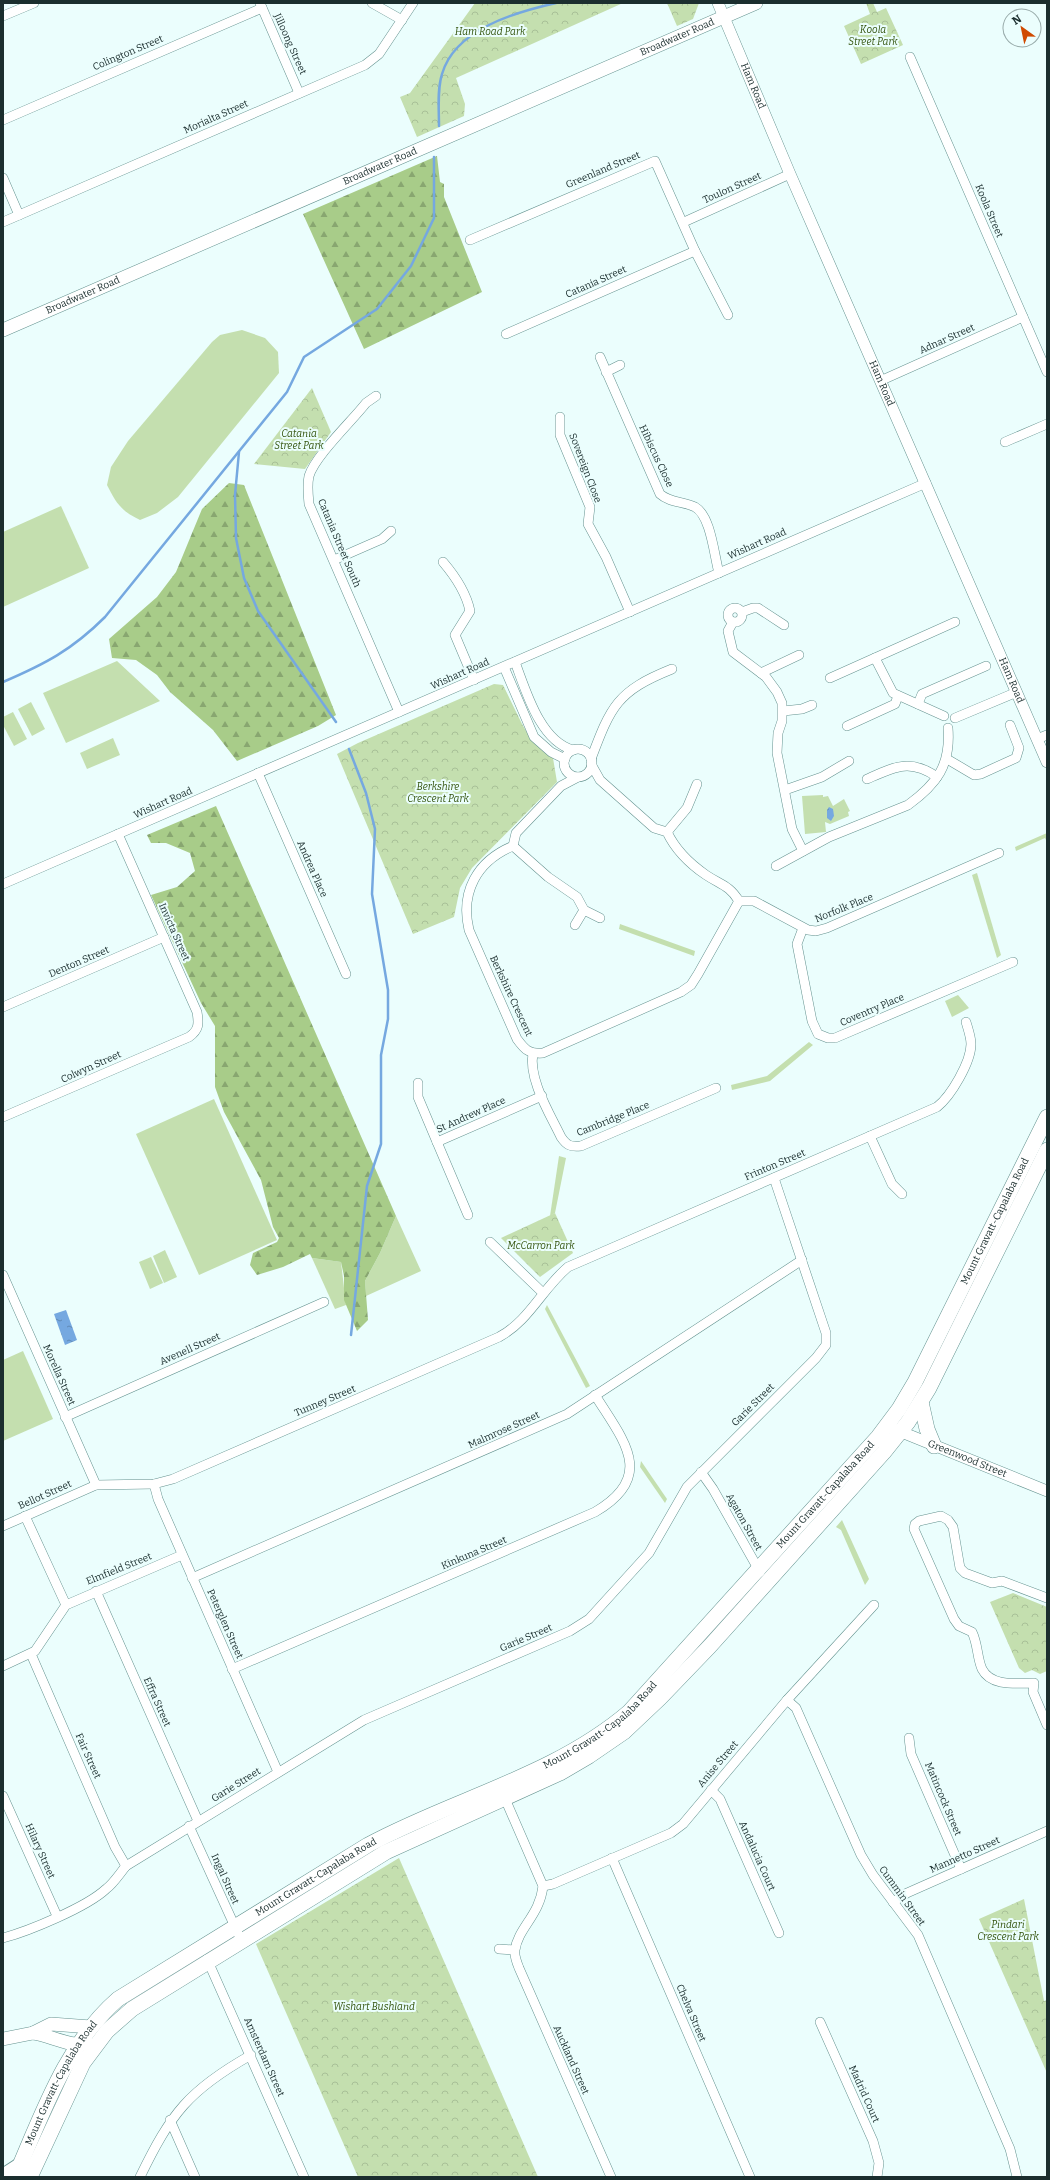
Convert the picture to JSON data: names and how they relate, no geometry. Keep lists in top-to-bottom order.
{
  "streets": {
    "highway": ["Mount Gravatt-Capalaba Road"],
    "main road": ["Broadwater Road"],
    "street": [
      "Jilloong Street",
      "Colington Street",
      "Ham Road",
      "Morialta Street",
      "Greenland Street",
      "Toulon Street",
      "Koola Street",
      "Catania Street",
      "Adnar Street",
      "Hibiscus Close",
      "Sovereign Close",
      "Catania Street South",
      "Wishart Road",
      "Andrea Place",
      "Norfolk Place",
      "Invicta Street",
      "Denton Street",
      "Berkshire Crescent",
      "Coventry Place",
      "Colwyn Street",
      "St Andrew Place",
      "Cambridge Place",
      "Frinton Street",
      "Avenell Street",
      "Morella Street",
      "Tunney Street",
      "Garie Street",
      "Malmrose Street",
      "Greenwood Street",
      "Bellot Street",
      "Agaton Street",
      "Kinkuna Street",
      "Elmfield Street",
      "Peterglen Street",
      "Effra Street",
      "Fair Street",
      "Anise Street",
      "Matincock Street",
      "Hilary Street",
      "Mannetto Street",
      "Andalucia Court",
      "Ingal Street",
      "Cummin Street",
      "Chelva Street",
      "Amsterdam Street",
      "Auckland Street",
      "Madrid Court"
    ]
  },
  "crossings": [
    ["Broadwater Road", "Ham Road"],
    ["Jilloong Street", "Colington Street"],
    ["Jilloong Street", "Morialta Street"],
    ["Ham Road", "Toulon Street"],
    ["Ham Road", "Adnar Street"],
    ["Ham Road", "Wishart Road"],
    ["Greenland Street", "Toulon Street"],
    ["Greenland Street", "Catania Street"],
    ["Koola Street", "Adnar Street"],
    ["Hibiscus Close", "Wishart Road"],
    ["Sovereign Close", "Wishart Road"],
    ["Catania Street South", "Wishart Road"],
    ["Wishart Road", "Andrea Place"],
    ["Wishart Road", "Invicta Street"],
    ["Norfolk Place", "Coventry Place"],
    ["Invicta Street", "Denton Street"],
    ["Invicta Street", "Colwyn Street"],
    ["Berkshire Crescent", "Cambridge Place"],
    ["St Andrew Place", "Cambridge Place"],
    ["Frinton Street", "Tunney Street"],
    ["Frinton Street", "Garie Street"],
    ["Mount Gravatt-Capalaba Road", "Greenwood Street"],
    ["Mount Gravatt-Capalaba Road", "Agaton Street"],
    ["Mount Gravatt-Capalaba Road", "Ingal Street"],
    ["Mount Gravatt-Capalaba Road", "Amsterdam Street"],
    ["Avenell Street", "Morella Street"],
    ["Morella Street", "Tunney Street"],
    ["Morella Street", "Bellot Street"],
    ["Tunney Street", "Bellot Street"],
    ["Tunney Street", "Peterglen Street"],
    ["Garie Street", "Malmrose Street"],
    ["Garie Street", "Agaton Street"],
    ["Garie Street", "Peterglen Street"],
    ["Garie Street", "Effra Street"],
    ["Garie Street", "Fair Street"],
    ["Garie Street", "Hilary Street"],
    ["Garie Street", "Ingal Street"],
    ["Malmrose Street", "Kinkuna Street"],
    ["Malmrose Street", "Peterglen Street"],
    ["Kinkuna Street", "Peterglen Street"],
    ["Elmfield Street", "Peterglen Street"],
    ["Elmfield Street", "Effra Street"],
    ["Elmfield Street", "Fair Street"],
    ["Anise Street", "Andalucia Court"],
    ["Anise Street", "Cummin Street"],
    ["Anise Street", "Chelva Street"],
    ["Matincock Street", "Mannetto Street"],
    ["Mannetto Street", "Cummin Street"]
  ],
  "parks": [
    "Koola Street Park",
    "Ham Road Park",
    "Catania Street Park",
    "Berkshire Crescent Park",
    "McCarron Park",
    "Pindari Crescent Park",
    "Wishart Bushland"
  ],
  "north": "top left"
}
